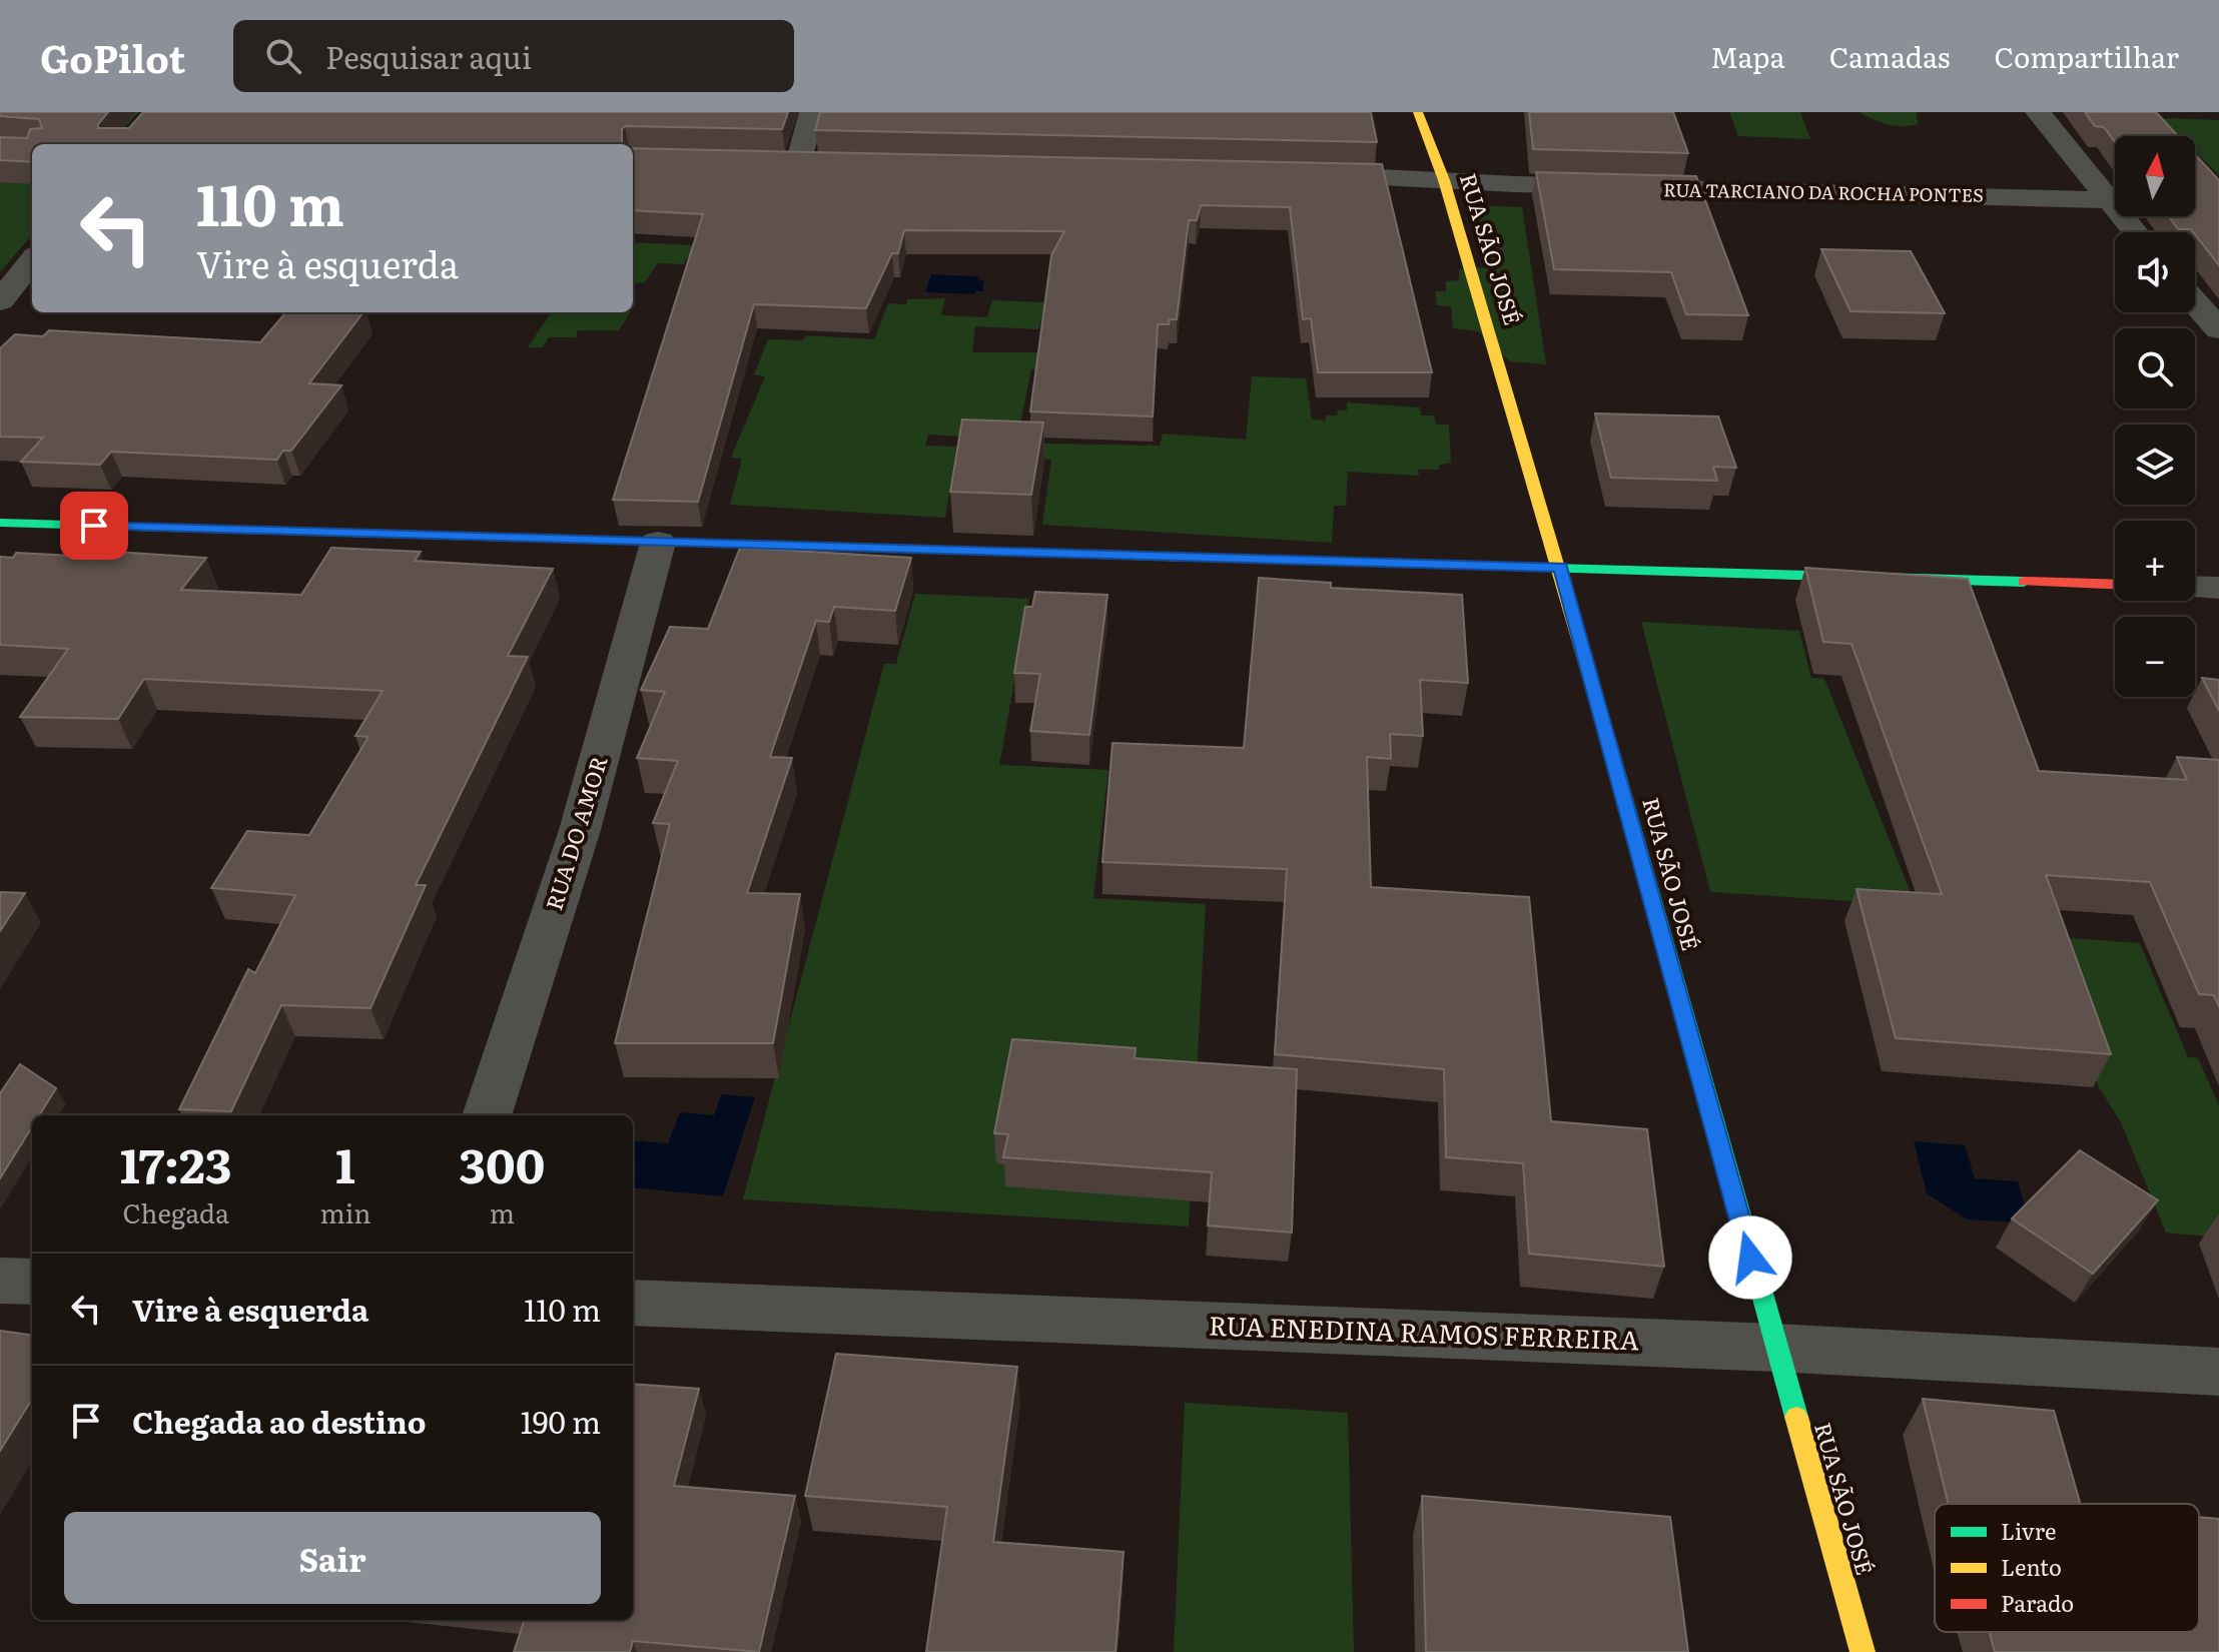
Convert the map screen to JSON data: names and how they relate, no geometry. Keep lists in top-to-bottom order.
{
  "streets": {
    "street": [
      "RUA TARCIANO DA ROCHA PONTES",
      "RUA SÃO JOSÉ",
      "RUA DO AMOR",
      "RUA ENEDINA RAMOS FERREIRA"
    ]
  },
  "crossings": [
    ["RUA TARCIANO DA ROCHA PONTES", "RUA SÃO JOSÉ"],
    ["RUA SÃO JOSÉ", "RUA ENEDINA RAMOS FERREIRA"]
  ],
  "legend": ["Livre", "Lento", "Parado"],
  "north": "top",
  "page": {
    "header": "GoPilot",
    "search": "Pesquisar aqui",
    "nav": ["Mapa", "Camadas", "Compartilhar"],
    "map_buttons": ["+", "−"],
    "turn": ["110 m", "Vire à esquerda"],
    "eta": [
      "17:23",
      "Chegada",
      "1",
      "min",
      "300",
      "m"
    ],
    "list": [
      {
        "name": "Vire à esquerda",
        "value": "110 m"
      },
      {
        "name": "Chegada ao destino",
        "value": "190 m"
      }
    ],
    "buttons": "Sair"
  }
}
